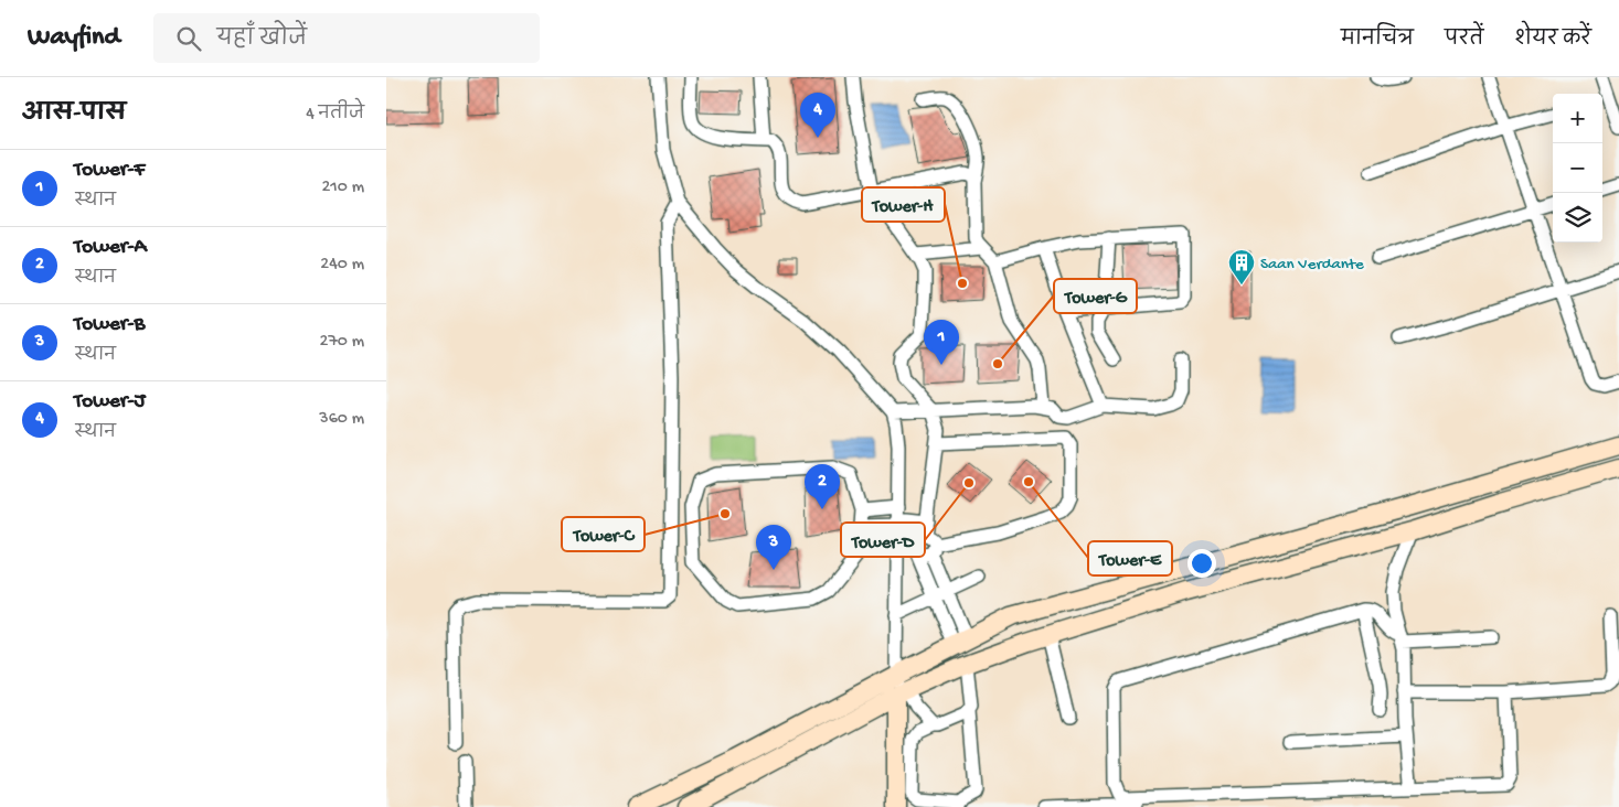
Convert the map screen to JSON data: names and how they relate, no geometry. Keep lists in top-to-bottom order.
{
  "places": {
    "other": [
      "Tower-H",
      "Tower-G",
      "Tower-E",
      "Tower-D",
      "Tower-C"
    ],
    "building": ["Saan Verdante"]
  },
  "page": {
    "header": "Wayfind",
    "search": "यहाँ खोजें",
    "nav": ["मानचित्र", "परतें", "शेयर करें"],
    "heading": ["आस-पास", "4 नतीजे"],
    "pins": [
      "4",
      "1",
      "2",
      "3"
    ],
    "map_buttons": ["+", "−"],
    "list": [
      {
        "mark": "1",
        "name": "Tower-F",
        "note": "स्थान",
        "value": "210 m"
      },
      {
        "mark": "2",
        "name": "Tower-A",
        "note": "स्थान",
        "value": "240 m"
      },
      {
        "mark": "3",
        "name": "Tower-B",
        "note": "स्थान",
        "value": "270 m"
      },
      {
        "mark": "4",
        "name": "Tower-J",
        "note": "स्थान",
        "value": "360 m"
      }
    ]
  }
}
